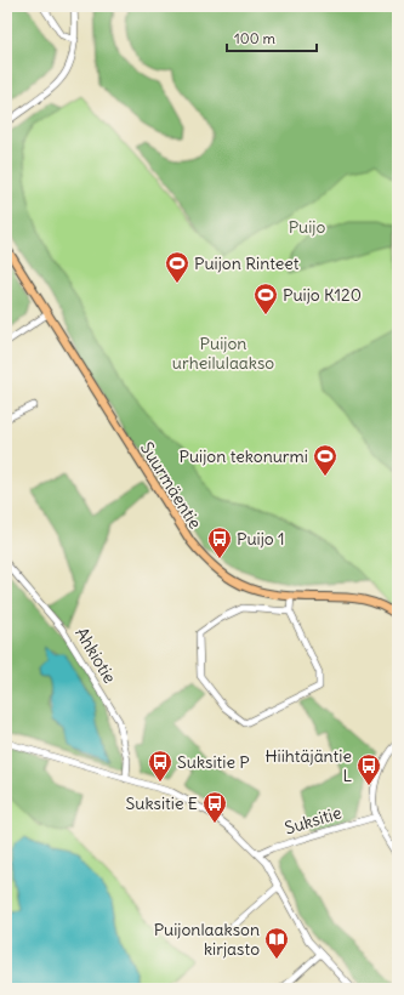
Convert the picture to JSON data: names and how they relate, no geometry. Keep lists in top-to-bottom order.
{
  "streets": {
    "main road": ["Suurmäentie"],
    "street": ["Ahkiotie", "Suksitie"]
  },
  "parks": ["Puijo", "Puijon urheilulaakso"],
  "places": {
    "sports": ["Puijon Rinteet", "Puijo K120", "Puijon tekonurmi"],
    "bus stop": [
      "Puijo 1",
      "Suksitie P",
      "Hiihtäjäntie L",
      "Suksitie E"
    ],
    "library": ["Puijonlaakson kirjasto"]
  },
  "scale_bar": "100 m"
}
